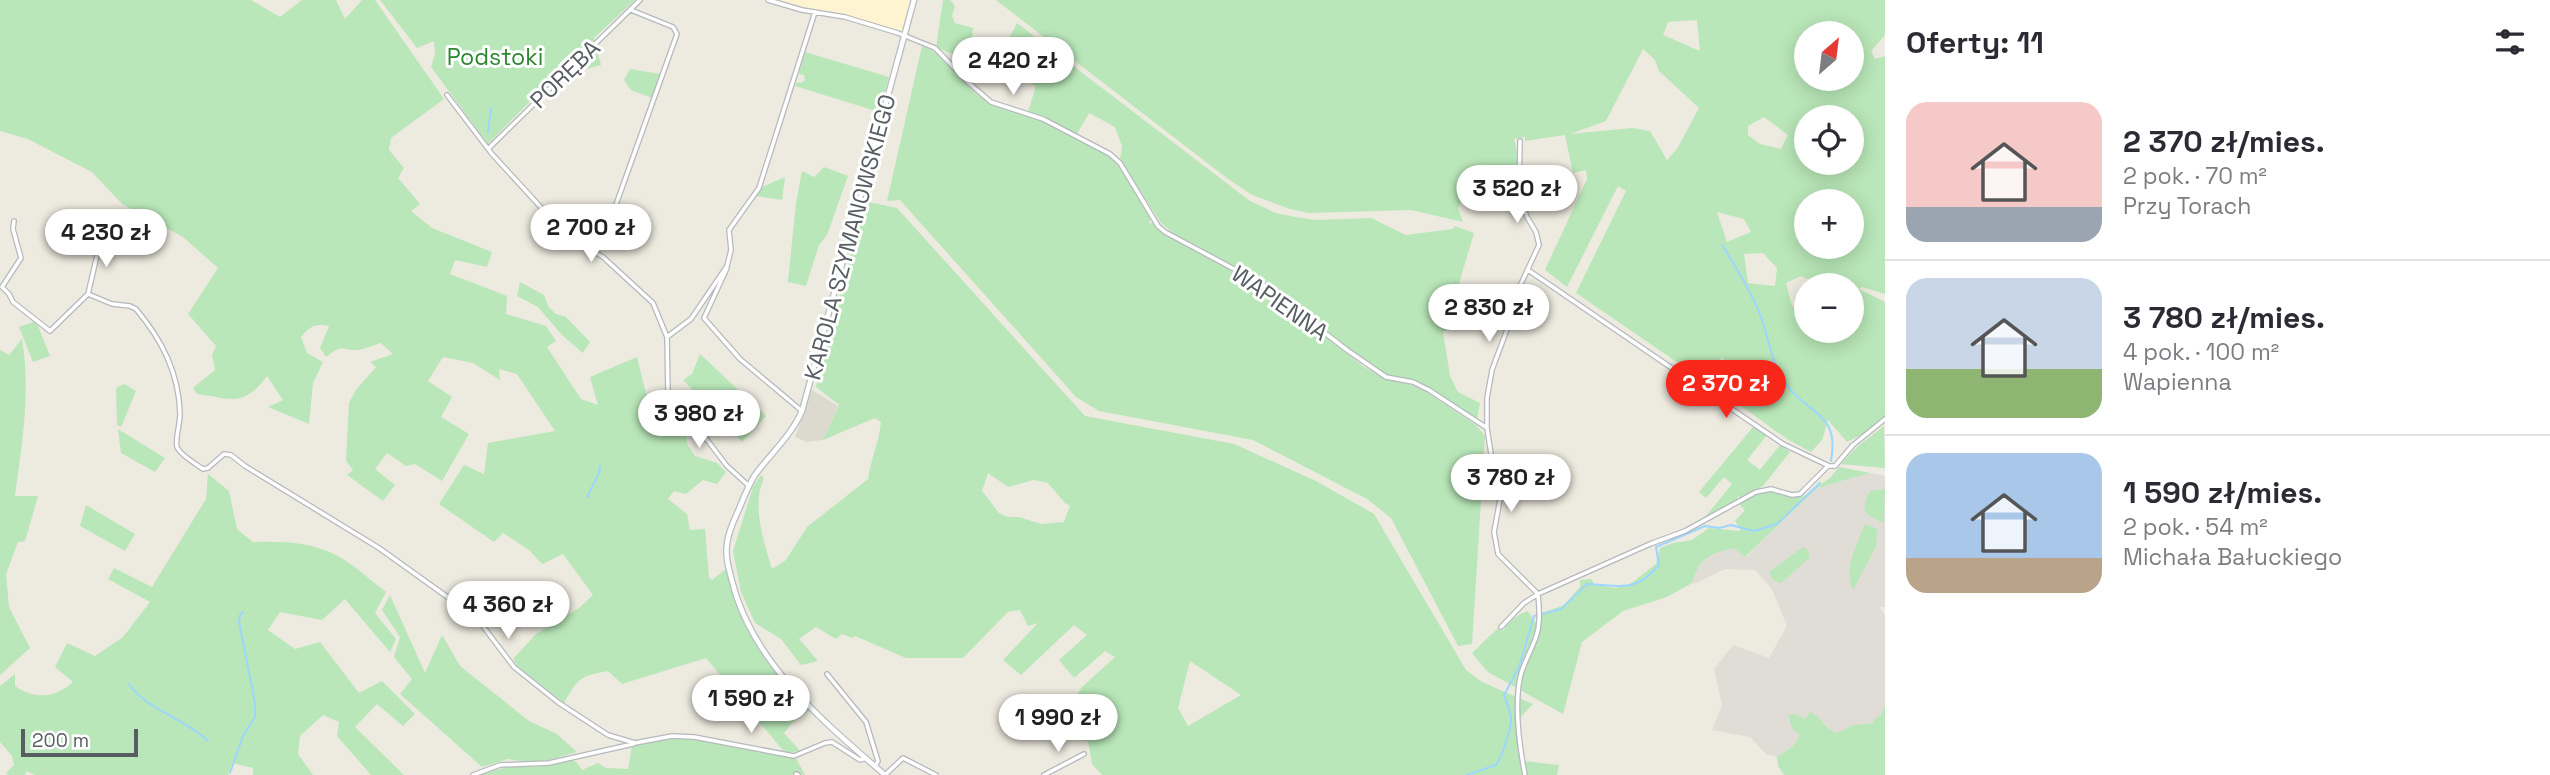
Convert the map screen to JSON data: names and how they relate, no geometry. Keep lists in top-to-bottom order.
{
  "streets": {
    "street": ["PORĘBA", "KAROLA SZYMANOWSKIEGO", "WAPIENNA"]
  },
  "crossings": [
    ["KAROLA SZYMANOWSKIEGO", "WAPIENNA"]
  ],
  "parks": ["Podstoki"],
  "scale_bar": "200 m",
  "north": "top right",
  "page": {
    "heading": "Oferty: 11",
    "map_buttons": ["+", "−"],
    "price": [
      "2 420 zł",
      "3 520 zł",
      "2 700 zł",
      "4 230 zł",
      "2 830 zł",
      "2 370 zł",
      "3 980 zł",
      "3 780 zł",
      "4 360 zł",
      "1 590 zł",
      "1 990 zł"
    ],
    "list": [
      {
        "name": "2 370 zł/mies.",
        "note": "2 pok. · 70 m² · Przy Torach"
      },
      {
        "name": "3 780 zł/mies.",
        "note": "4 pok. · 100 m² · Wapienna"
      },
      {
        "name": "1 590 zł/mies.",
        "note": "2 pok. · 54 m² · Michała Bałuckiego"
      }
    ],
    "scale": "200 m"
  }
}
